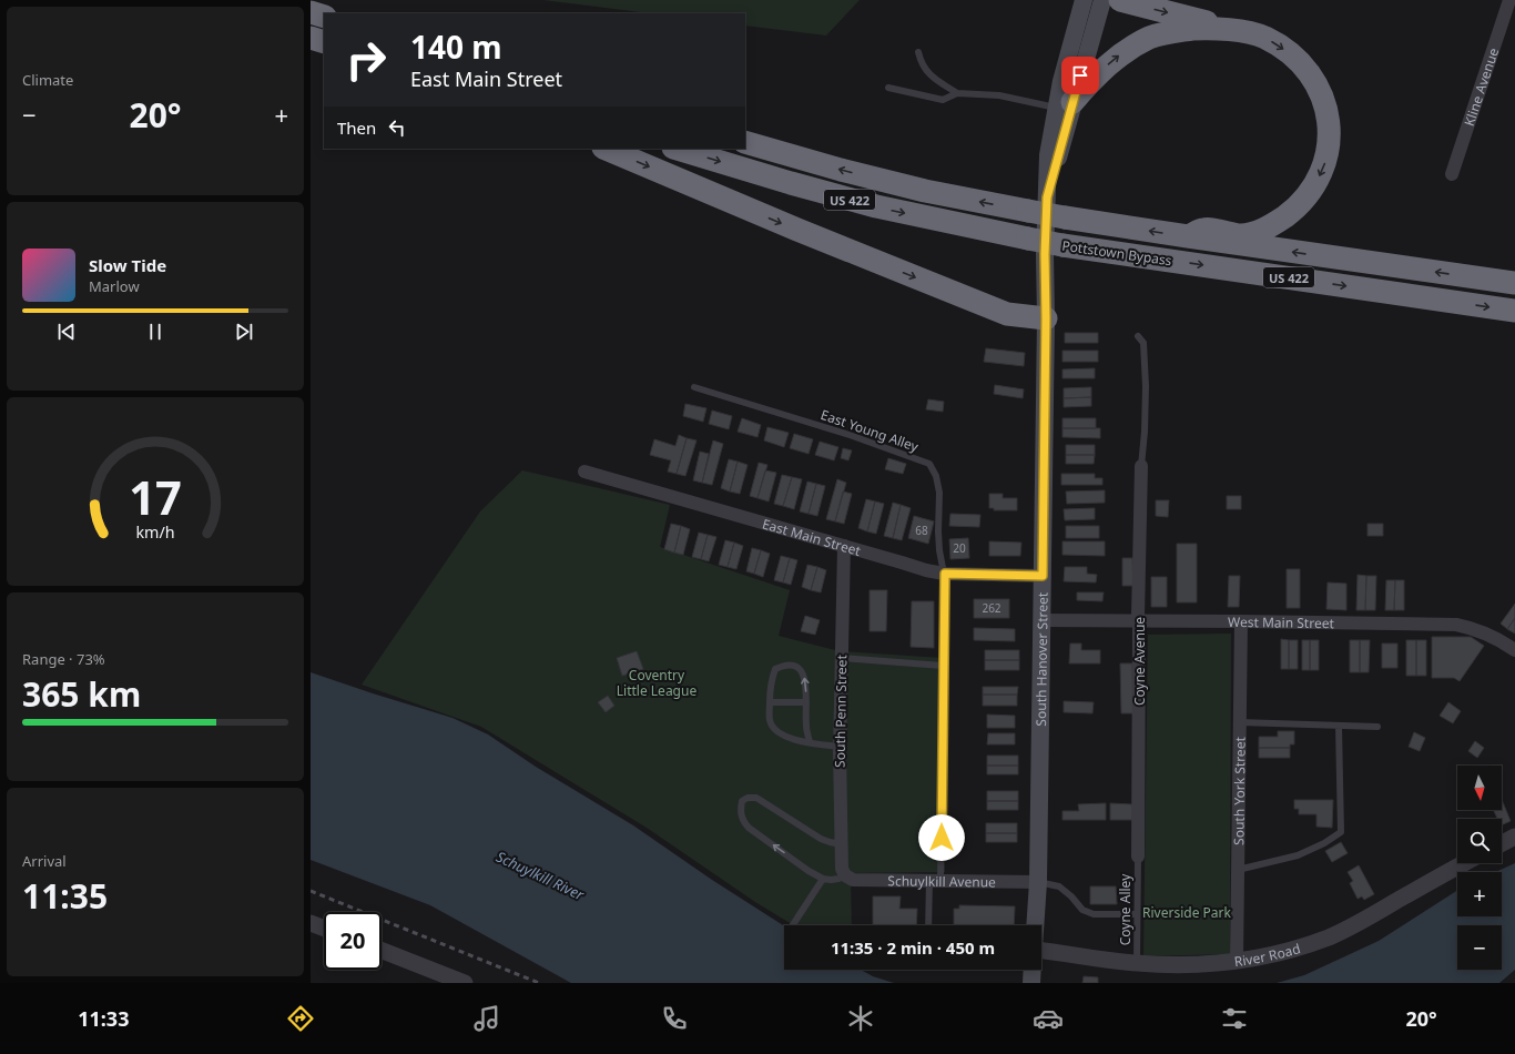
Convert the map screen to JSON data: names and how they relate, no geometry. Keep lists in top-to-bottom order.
{
  "streets": {
    "highway": ["US 422", "Pottstown Bypass"],
    "main road": ["South Hanover Street"],
    "street": [
      "Kline Avenue",
      "East Main Street",
      "West Main Street",
      "Coyne Avenue",
      "South Penn Street",
      "South York Street",
      "Schuylkill Avenue",
      "River Road"
    ],
    "lane": ["East Young Alley", "Coyne Alley"]
  },
  "crossings": [
    ["East Young Alley", "East Main Street"],
    ["East Main Street", "South Hanover Street"],
    ["East Main Street", "South Penn Street"],
    ["West Main Street", "South Hanover Street"],
    ["West Main Street", "Coyne Avenue"],
    ["West Main Street", "South York Street"],
    ["South Hanover Street", "Schuylkill Avenue"],
    ["Coyne Avenue", "Coyne Alley"],
    ["South Penn Street", "Schuylkill Avenue"],
    ["South York Street", "River Road"],
    ["Coyne Alley", "River Road"]
  ],
  "water": ["Schuylkill River"],
  "parks": ["Coventry Little League", "Riverside Park"],
  "house_numbers": ["68", "20", "262"],
  "north": "bottom",
  "page": {
    "tile": [
      "Climate",
      ["Range · 73%", "365 km"],
      ["Arrival", "11:35"]
    ],
    "turn": ["140 m", "East Main Street"],
    "heat": ["−", "20°", "+"],
    "then": "Then",
    "song": ["Slow Tide", "Marlow"],
    "map_buttons": ["+", "−"],
    "limit": "20",
    "trip": "11:35 · 2 min · 450 m",
    "tabs": ["11:33", "20°"],
    "gauge": ["17", "km/h"]
  }
}
